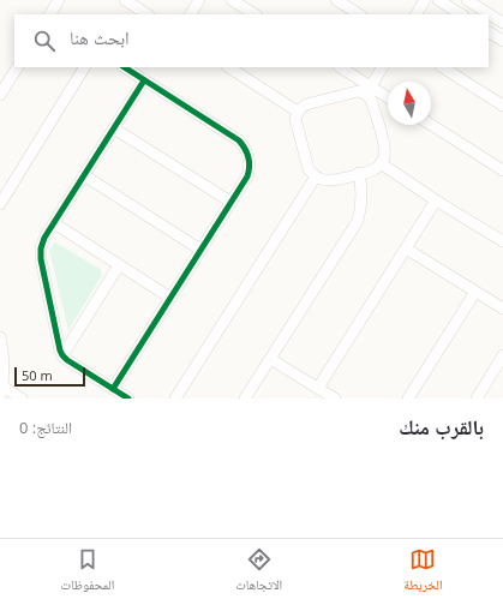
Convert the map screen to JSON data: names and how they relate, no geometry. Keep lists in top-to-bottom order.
{
  "scale_bar": "50 m",
  "north": "top",
  "page": {
    "search": "ابحث هنا",
    "scale": "50 m",
    "heading": ["بالقرب منك", "النتائج: 0"],
    "nav": ["الخريطة", "الاتجاهات", "المحفوظات"]
  }
}
